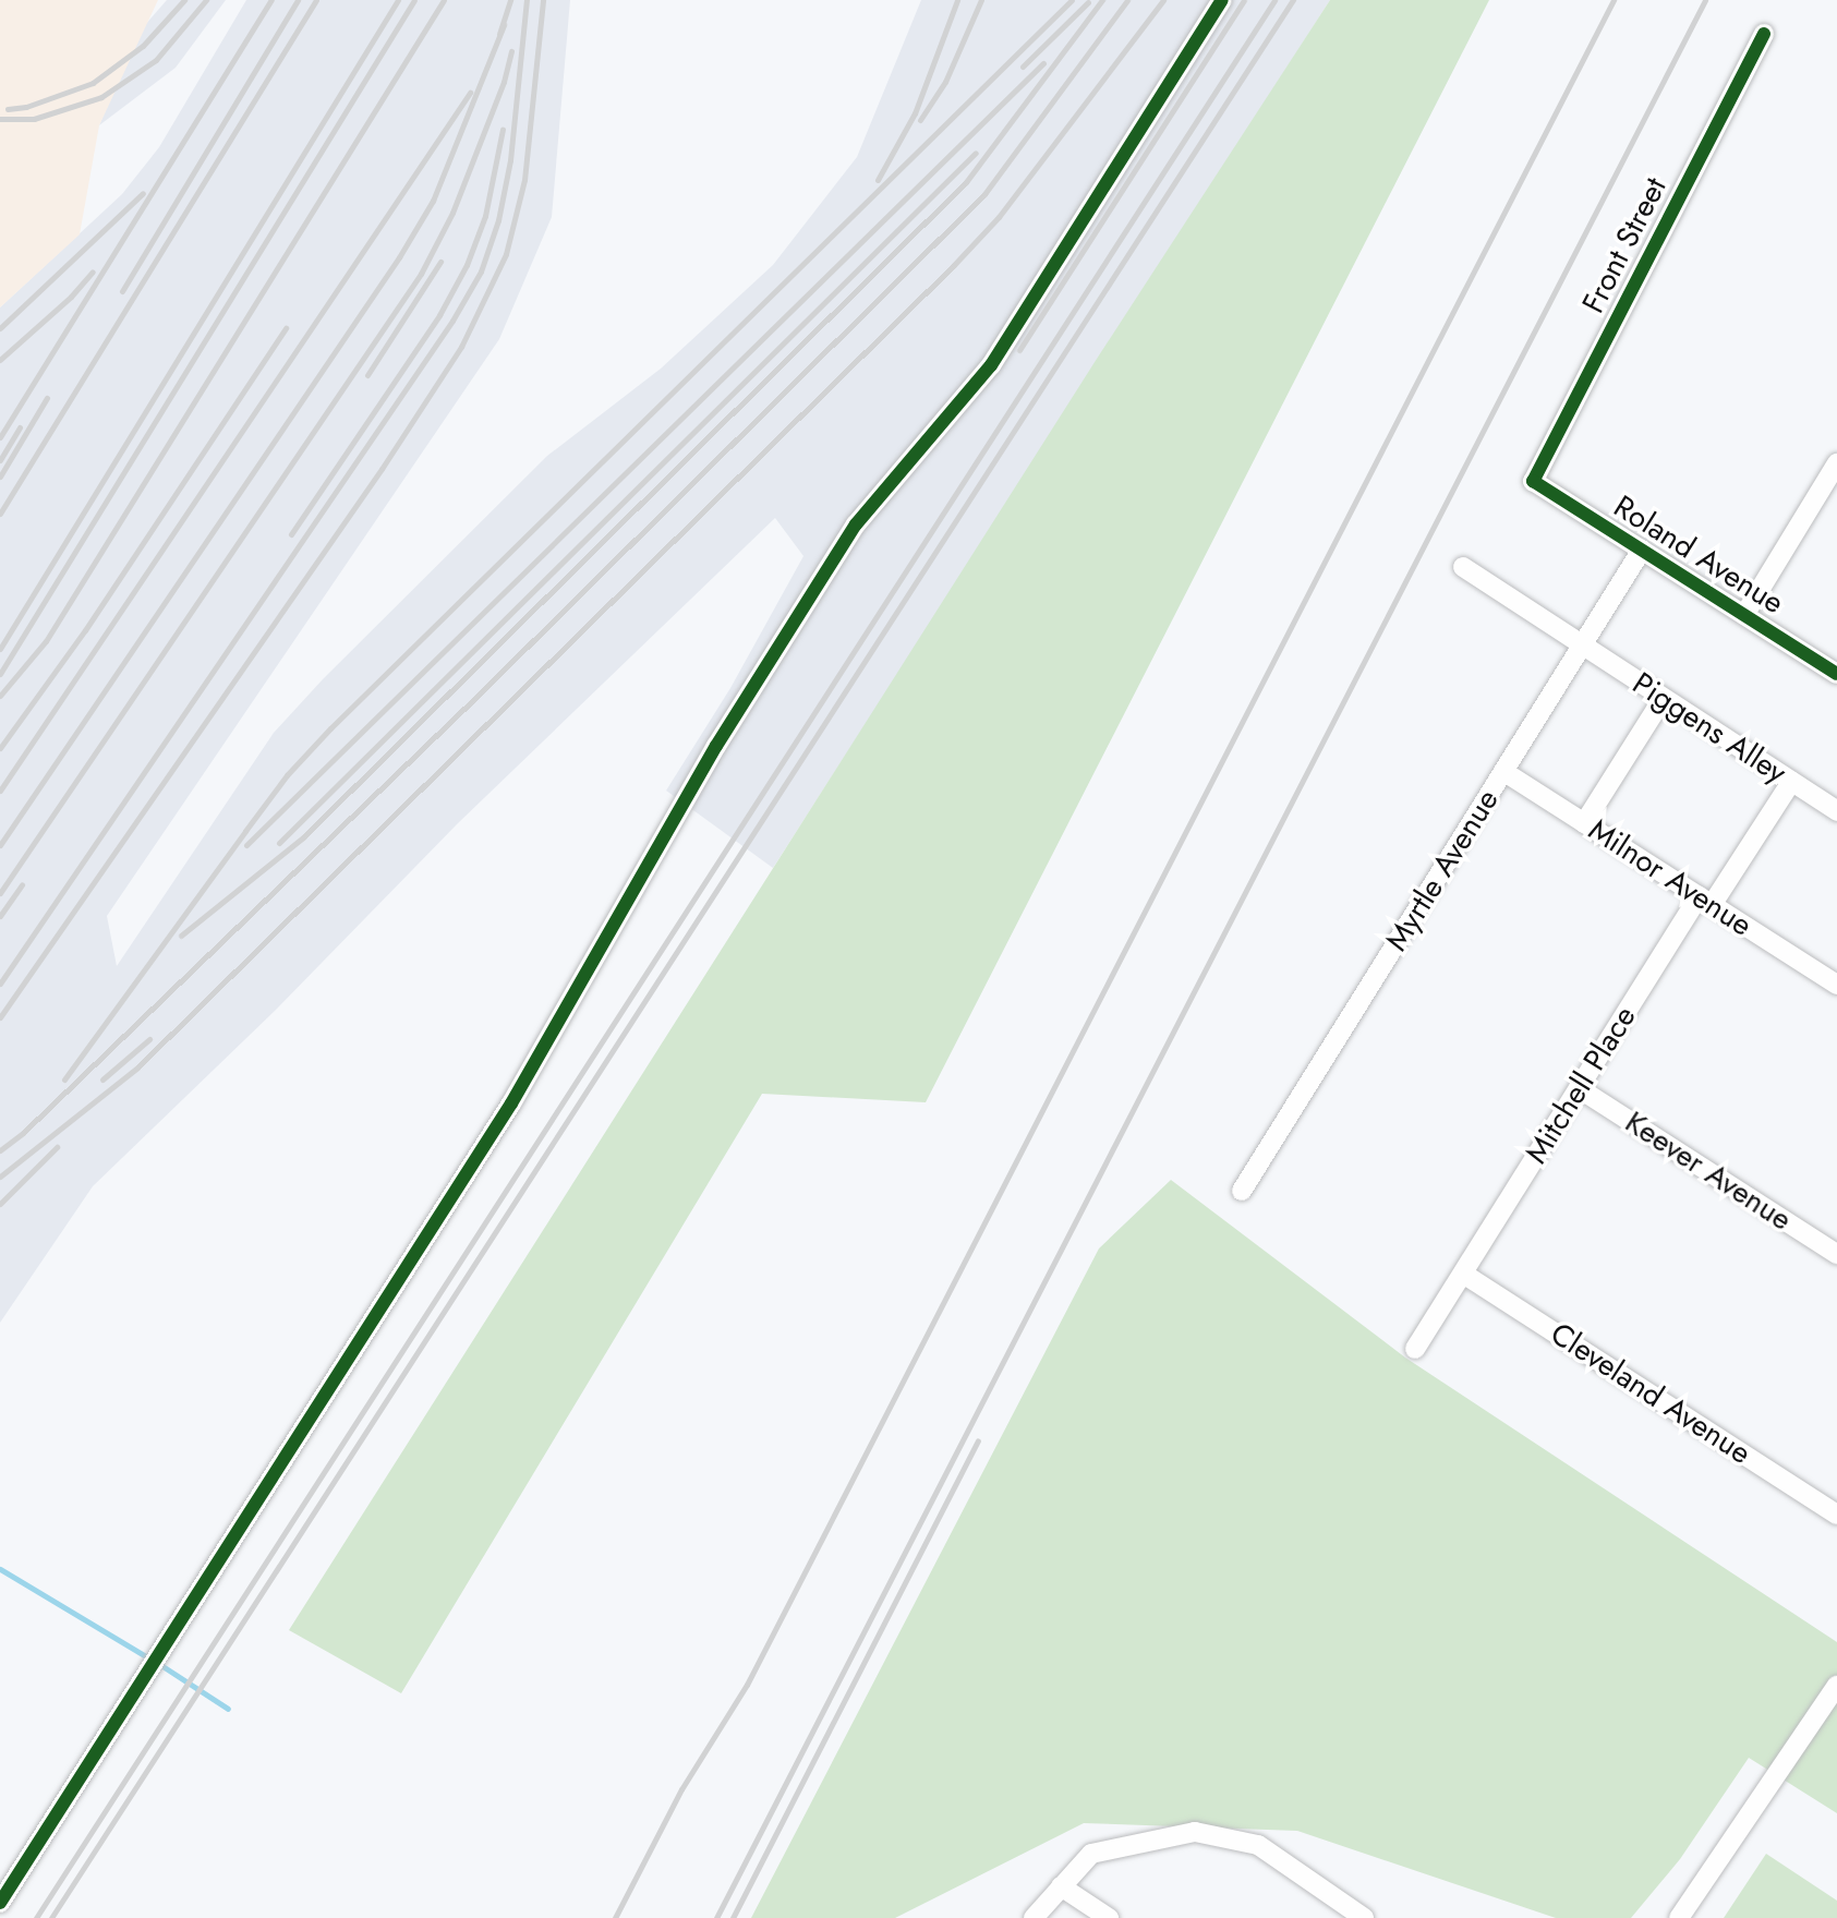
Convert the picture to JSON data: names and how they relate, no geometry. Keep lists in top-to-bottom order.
{
  "streets": {
    "street": [
      "Front Street",
      "Roland Avenue",
      "Piggens Alley",
      "Myrtle Avenue",
      "Milnor Avenue",
      "Mitchell Place",
      "Keever Avenue",
      "Cleveland Avenue"
    ]
  },
  "crossings": [
    ["Front Street", "Roland Avenue"],
    ["Roland Avenue", "Myrtle Avenue"],
    ["Piggens Alley", "Myrtle Avenue"],
    ["Piggens Alley", "Mitchell Place"],
    ["Myrtle Avenue", "Milnor Avenue"],
    ["Milnor Avenue", "Mitchell Place"],
    ["Mitchell Place", "Keever Avenue"],
    ["Mitchell Place", "Cleveland Avenue"]
  ]
}
